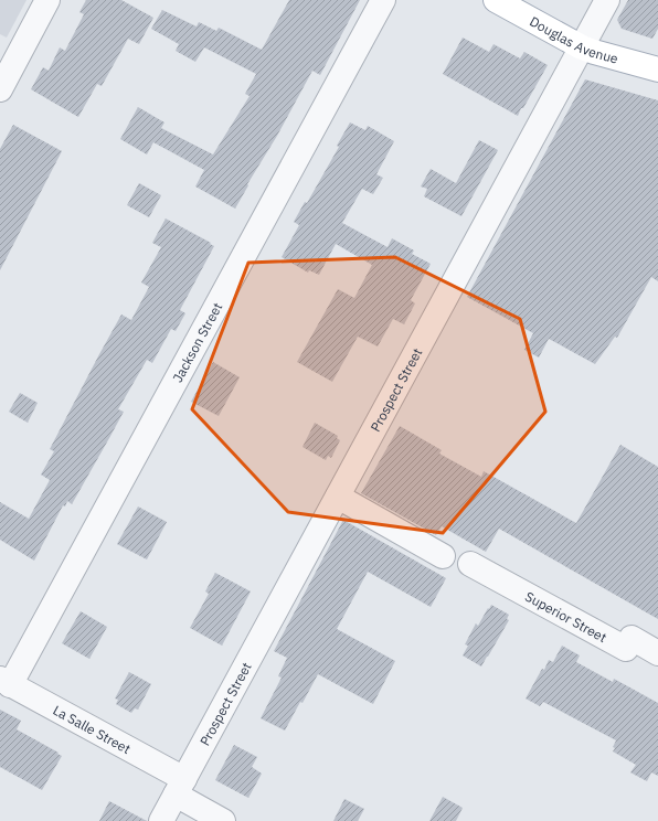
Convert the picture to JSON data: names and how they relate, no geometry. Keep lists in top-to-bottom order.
{
  "streets": {
    "main road": ["Douglas Avenue"],
    "street": [
      "Jackson Street",
      "Prospect Street",
      "Superior Street",
      "La Salle Street"
    ]
  },
  "crossings": [
    ["Douglas Avenue", "Prospect Street"],
    ["Jackson Street", "La Salle Street"],
    ["Prospect Street", "La Salle Street"]
  ]
}
